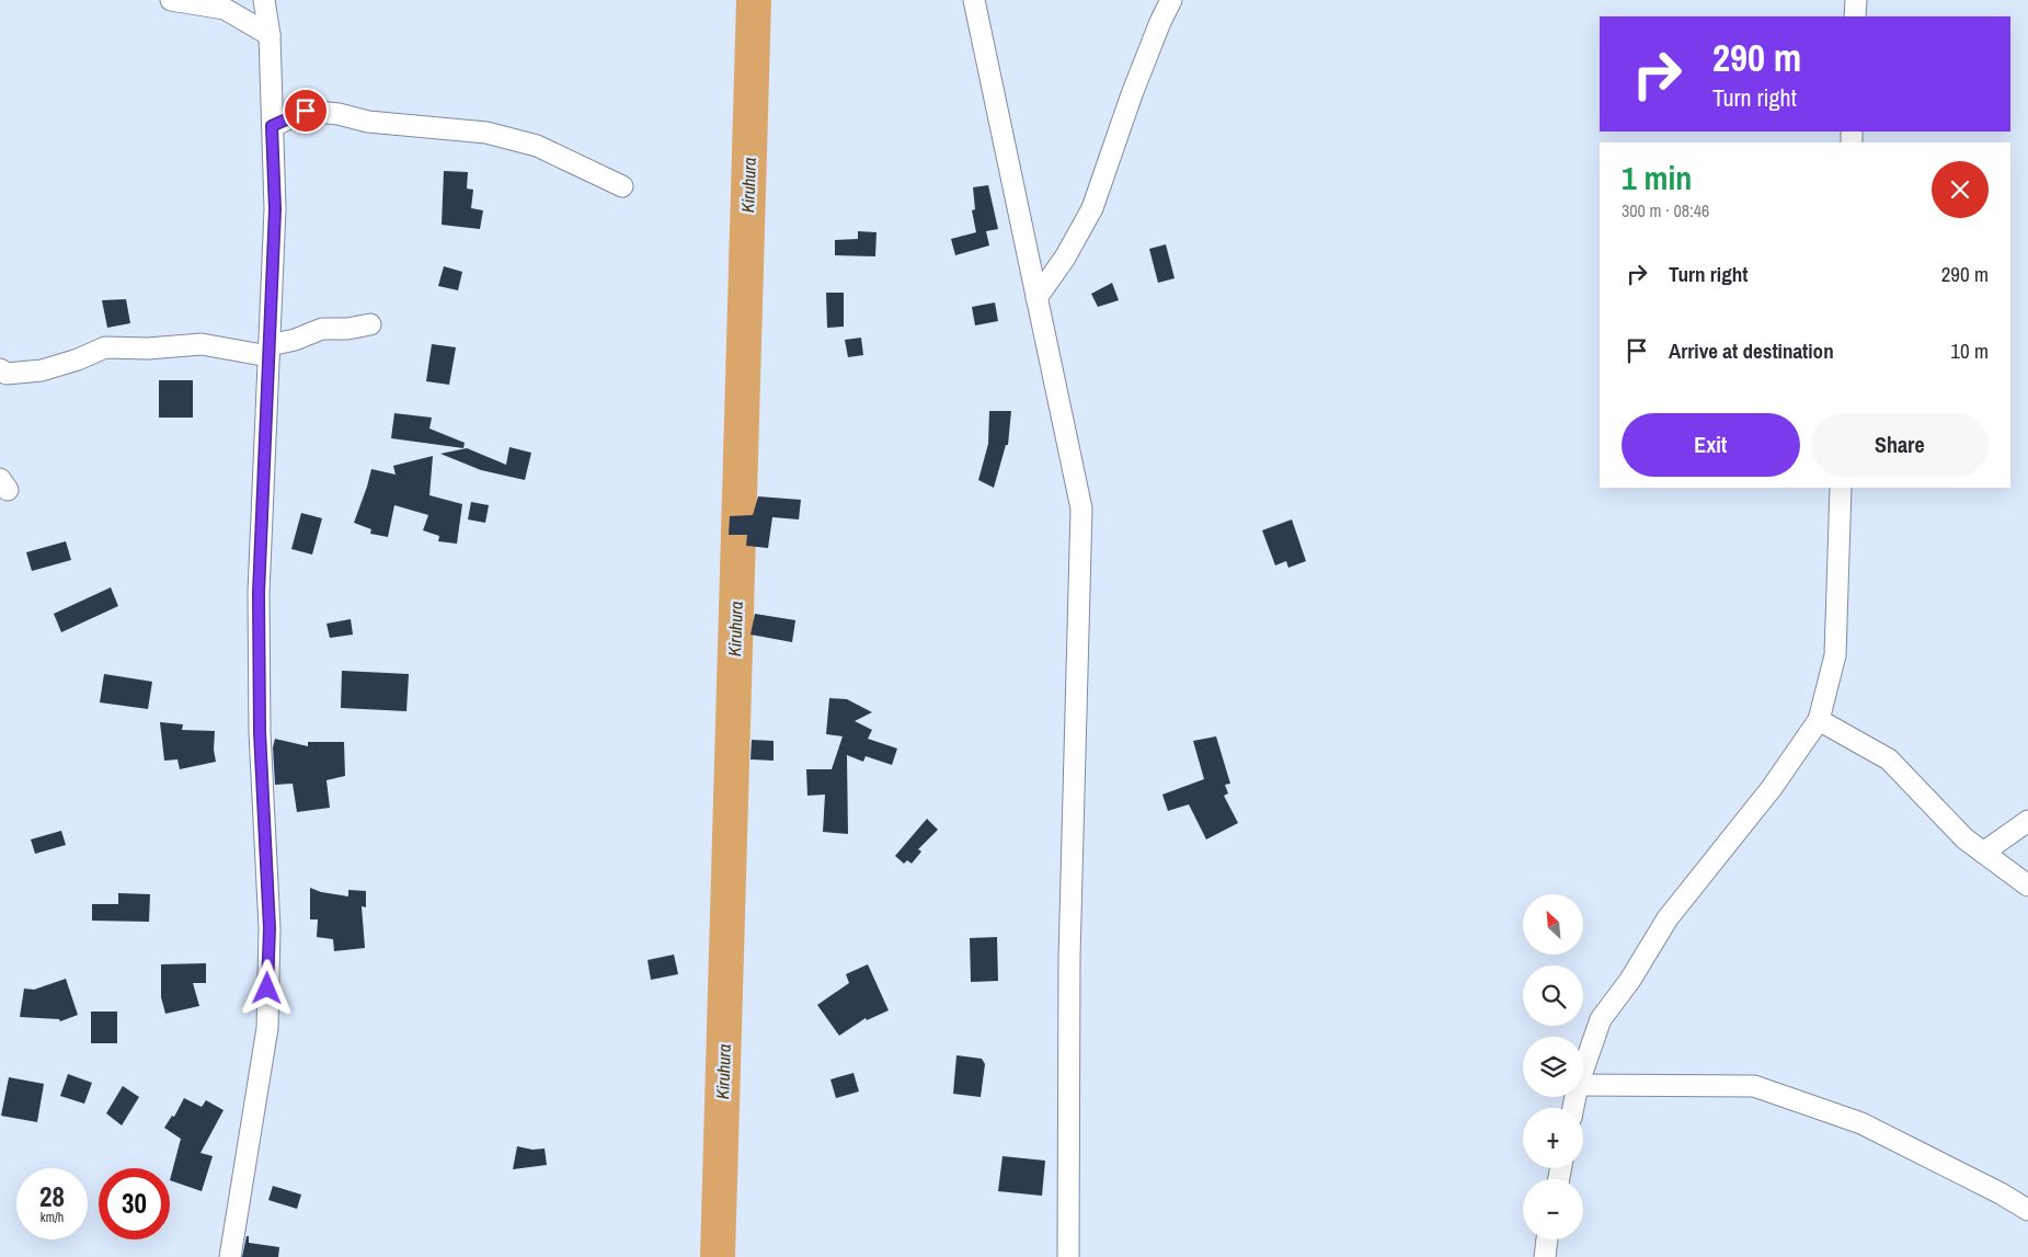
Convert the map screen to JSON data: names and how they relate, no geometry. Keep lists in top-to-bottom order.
{
  "water": ["Kiruhura"],
  "north": "top left",
  "page": {
    "turn": ["290 m", "Turn right"],
    "heading": ["1 min", "300 m · 08:46"],
    "list": [
      {
        "name": "Turn right",
        "value": "290 m"
      },
      {
        "name": "Arrive at destination",
        "value": "10 m"
      }
    ],
    "buttons": ["Exit", "Share"],
    "map_buttons": ["+", "−"],
    "speed": "28 km/h",
    "limit": "30"
  }
}
